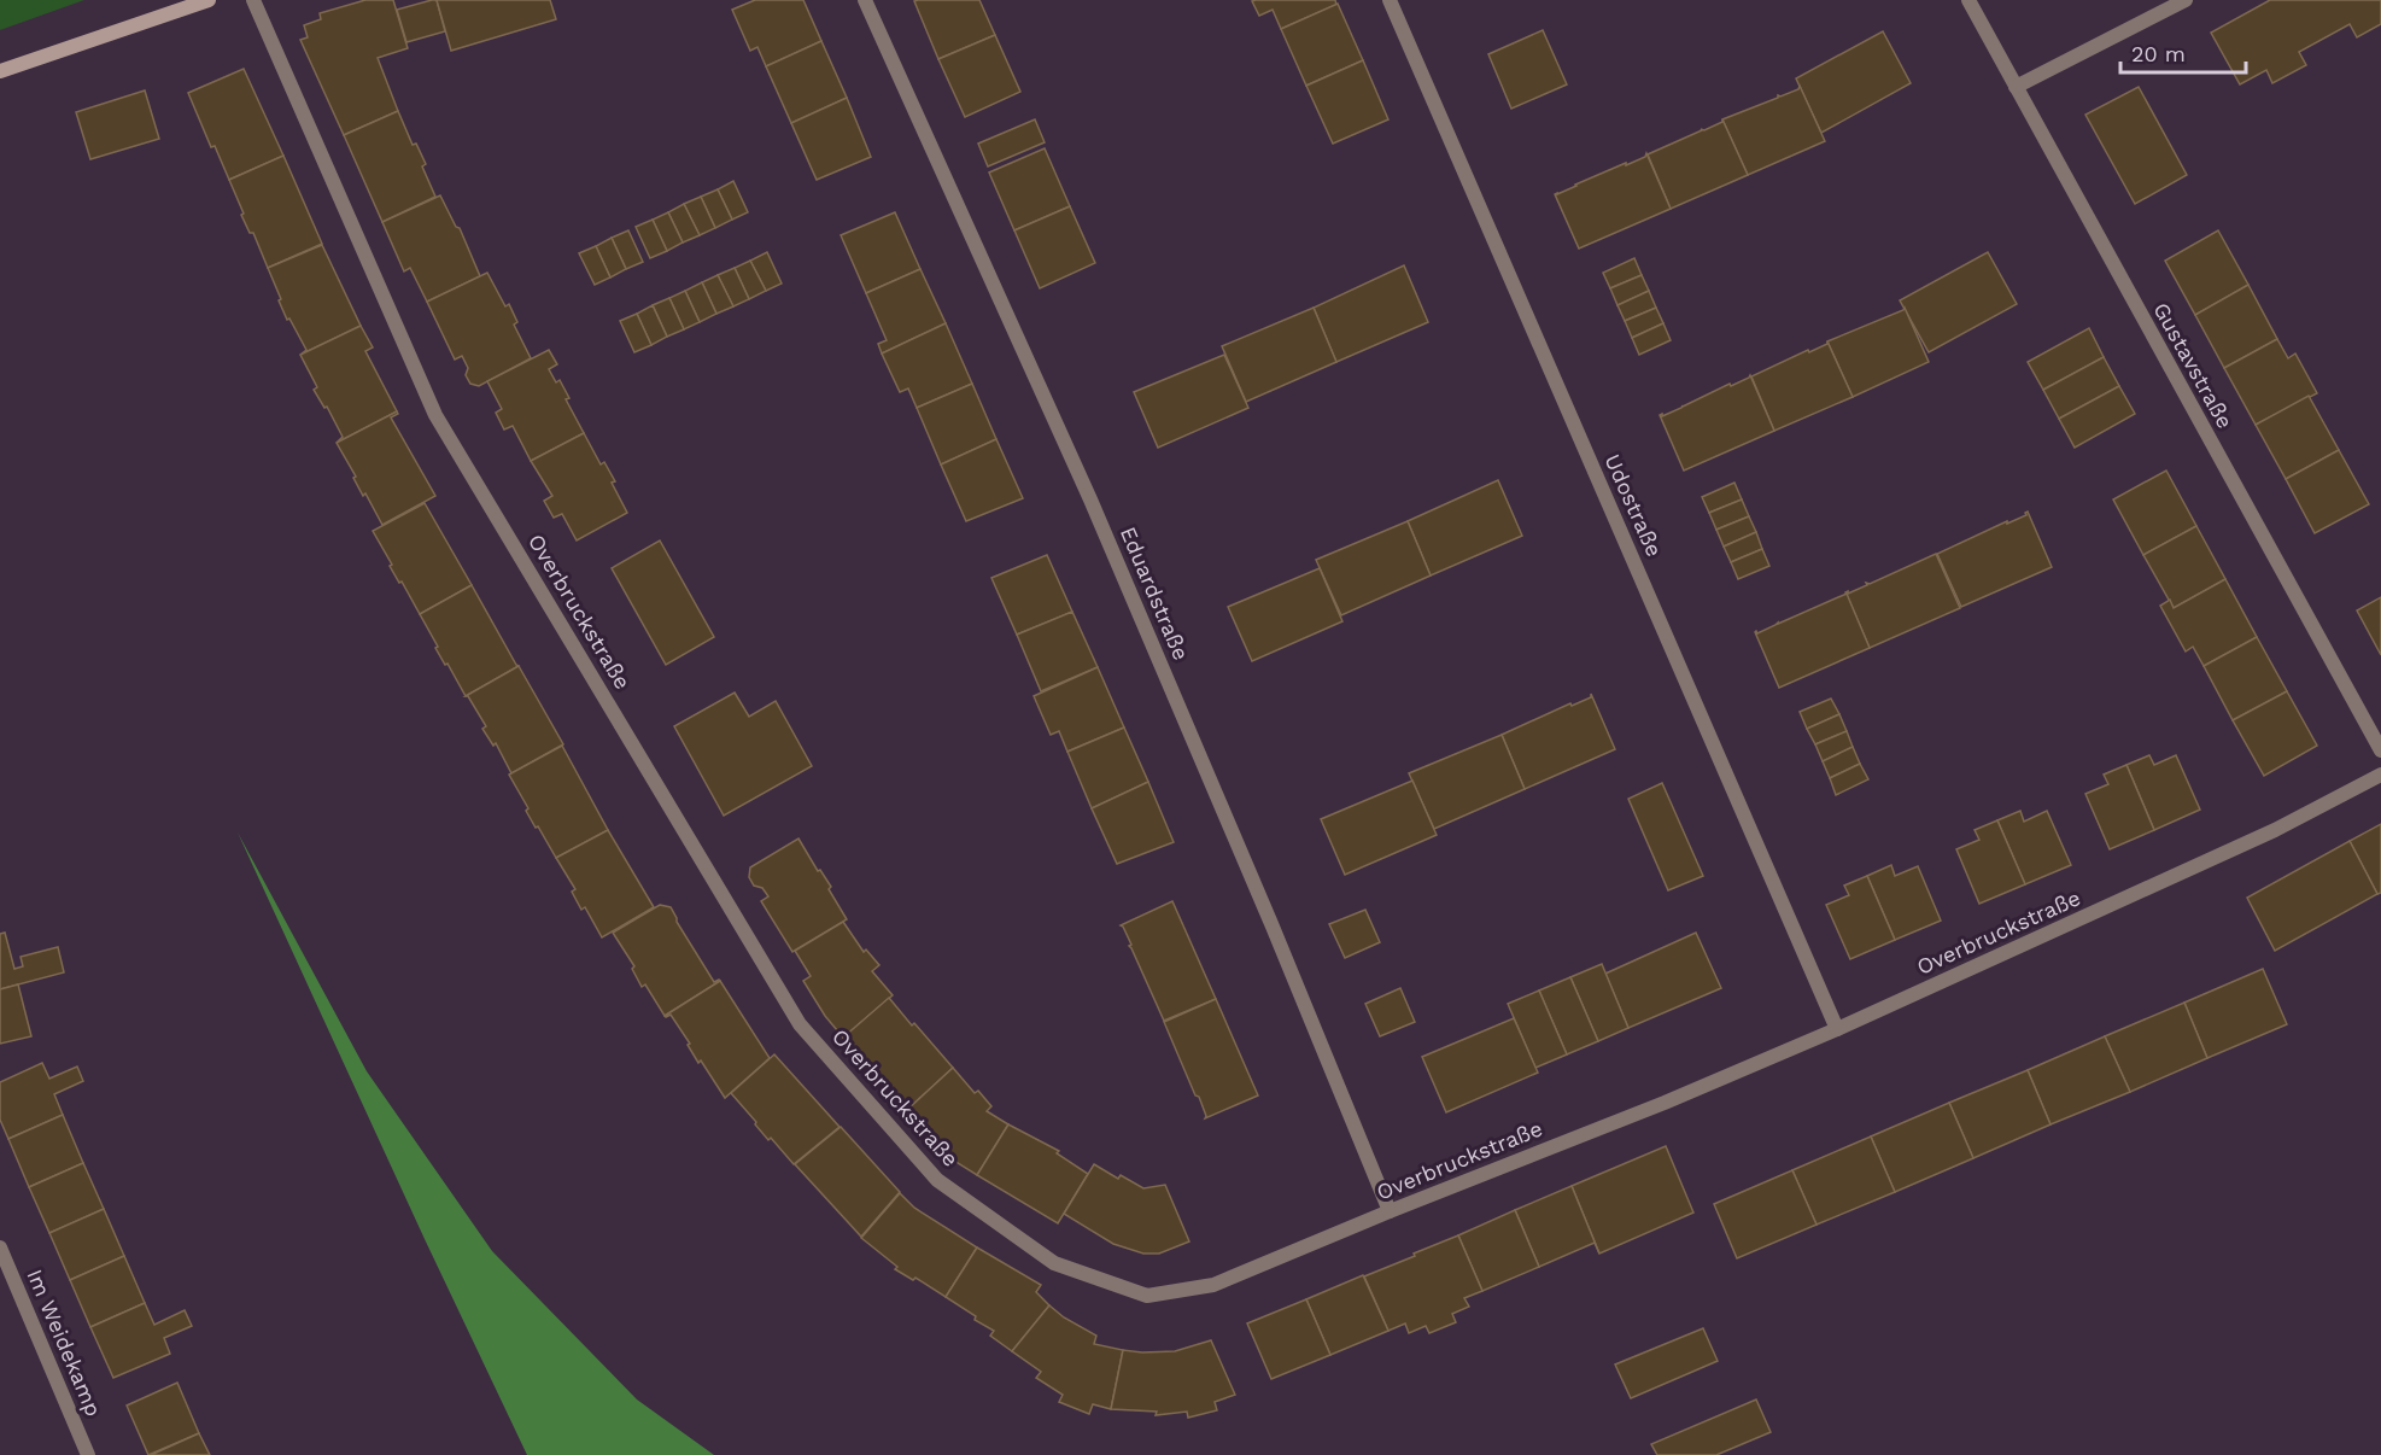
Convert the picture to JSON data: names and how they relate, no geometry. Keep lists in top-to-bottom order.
{
  "streets": {
    "street": [
      "Gustavstraße",
      "Udostraße",
      "Eduardstraße",
      "Overbruckstraße",
      "Im Weidekamp"
    ]
  },
  "crossings": [
    ["Udostraße", "Overbruckstraße"],
    ["Eduardstraße", "Overbruckstraße"]
  ],
  "scale_bar": "20 m"
}
